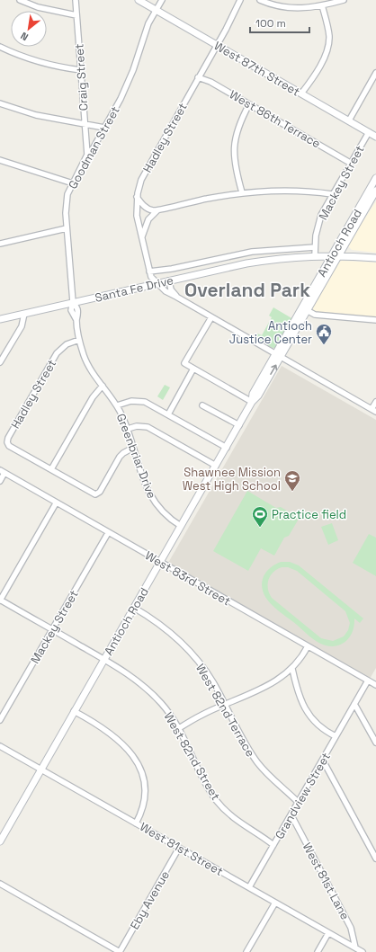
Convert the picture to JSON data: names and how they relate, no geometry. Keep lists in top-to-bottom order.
{
  "streets": {
    "main road": ["West 87th Street", "Antioch Road", "Santa Fe Drive"],
    "street": [
      "Craig Street",
      "West 86th Terrace",
      "Hadley Street",
      "Goodman Street",
      "Mackey Street",
      "Greenbriar Drive",
      "West 83rd Street",
      "West 82nd Terrace",
      "West 82nd Street",
      "Grandview Street",
      "West 81st Street",
      "West 81st Lane",
      "Eby Avenue"
    ]
  },
  "crossings": [
    ["West 87th Street", "Hadley Street"],
    ["West 87th Street", "Goodman Street"],
    ["West 87th Street", "Mackey Street"],
    ["Craig Street", "Goodman Street"],
    ["West 86th Terrace", "Hadley Street"],
    ["West 86th Terrace", "Mackey Street"],
    ["Hadley Street", "Santa Fe Drive"],
    ["Hadley Street", "Greenbriar Drive"],
    ["Goodman Street", "Santa Fe Drive"],
    ["Goodman Street", "Greenbriar Drive"],
    ["Mackey Street", "Santa Fe Drive"],
    ["Mackey Street", "West 83rd Street"],
    ["Mackey Street", "West 82nd Street"],
    ["Antioch Road", "Santa Fe Drive"],
    ["Antioch Road", "Greenbriar Drive"],
    ["Antioch Road", "West 83rd Street"],
    ["Antioch Road", "West 82nd Terrace"],
    ["Antioch Road", "West 82nd Street"],
    ["Antioch Road", "West 81st Street"],
    ["Santa Fe Drive", "Greenbriar Drive"],
    ["West 83rd Street", "Grandview Street"],
    ["West 82nd Terrace", "Grandview Street"],
    ["West 82nd Street", "Grandview Street"],
    ["Grandview Street", "West 81st Street"],
    ["Grandview Street", "West 81st Lane"],
    ["West 81st Street", "West 81st Lane"],
    ["West 81st Street", "Eby Avenue"]
  ],
  "districts": ["Overland Park"],
  "places": {
    "public building": ["Antioch Justice Center"],
    "school or university": ["Shawnee Mission West High School"],
    "sports": ["Practice field"]
  },
  "scale_bar": "100 m",
  "north": "bottom left"
}
